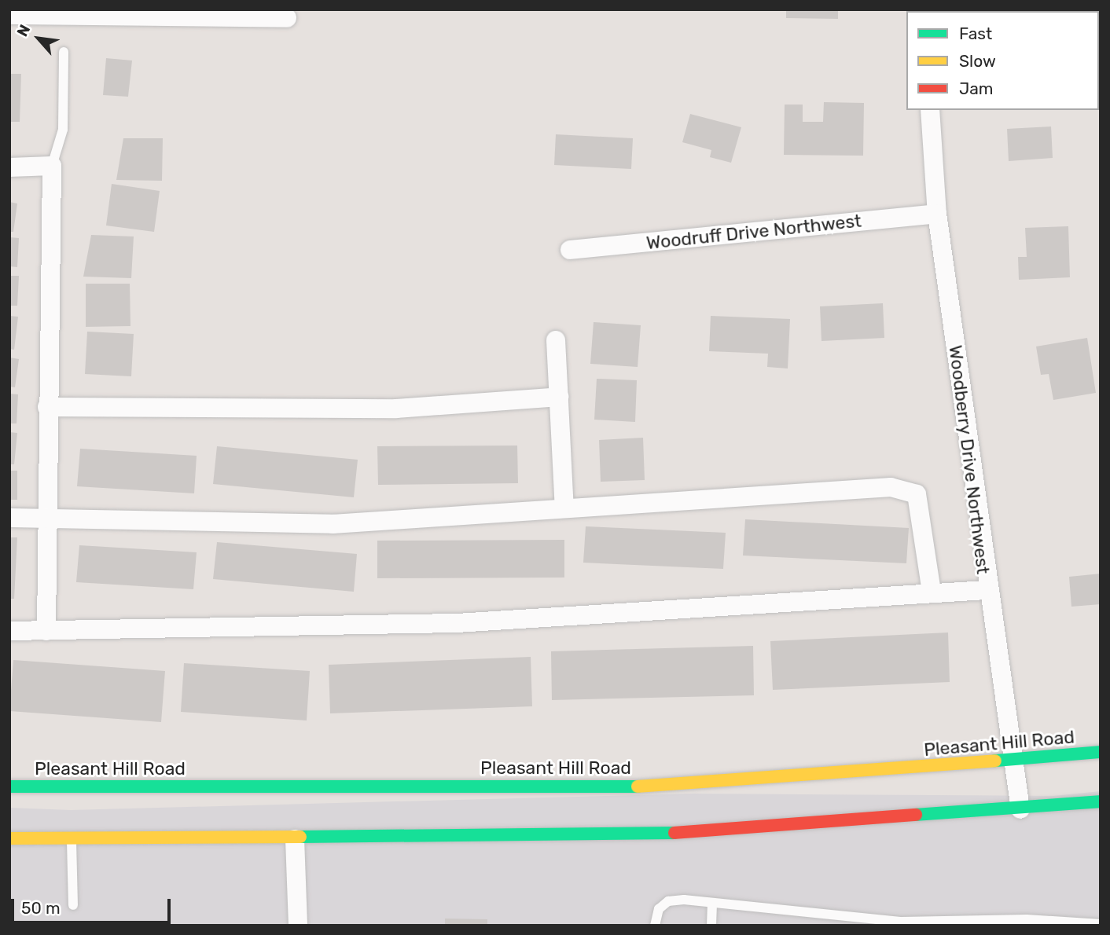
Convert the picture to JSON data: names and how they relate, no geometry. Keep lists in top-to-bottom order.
{
  "streets": {
    "highway": ["Pleasant Hill Road"],
    "street": ["Woodruff Drive Northwest", "Woodberry Drive Northwest"]
  },
  "crossings": [
    ["Woodruff Drive Northwest", "Woodberry Drive Northwest"],
    ["Woodberry Drive Northwest", "Pleasant Hill Road"]
  ],
  "legend": ["Fast", "Slow", "Jam"],
  "scale_bar": "50 m",
  "north": "top left"
}
